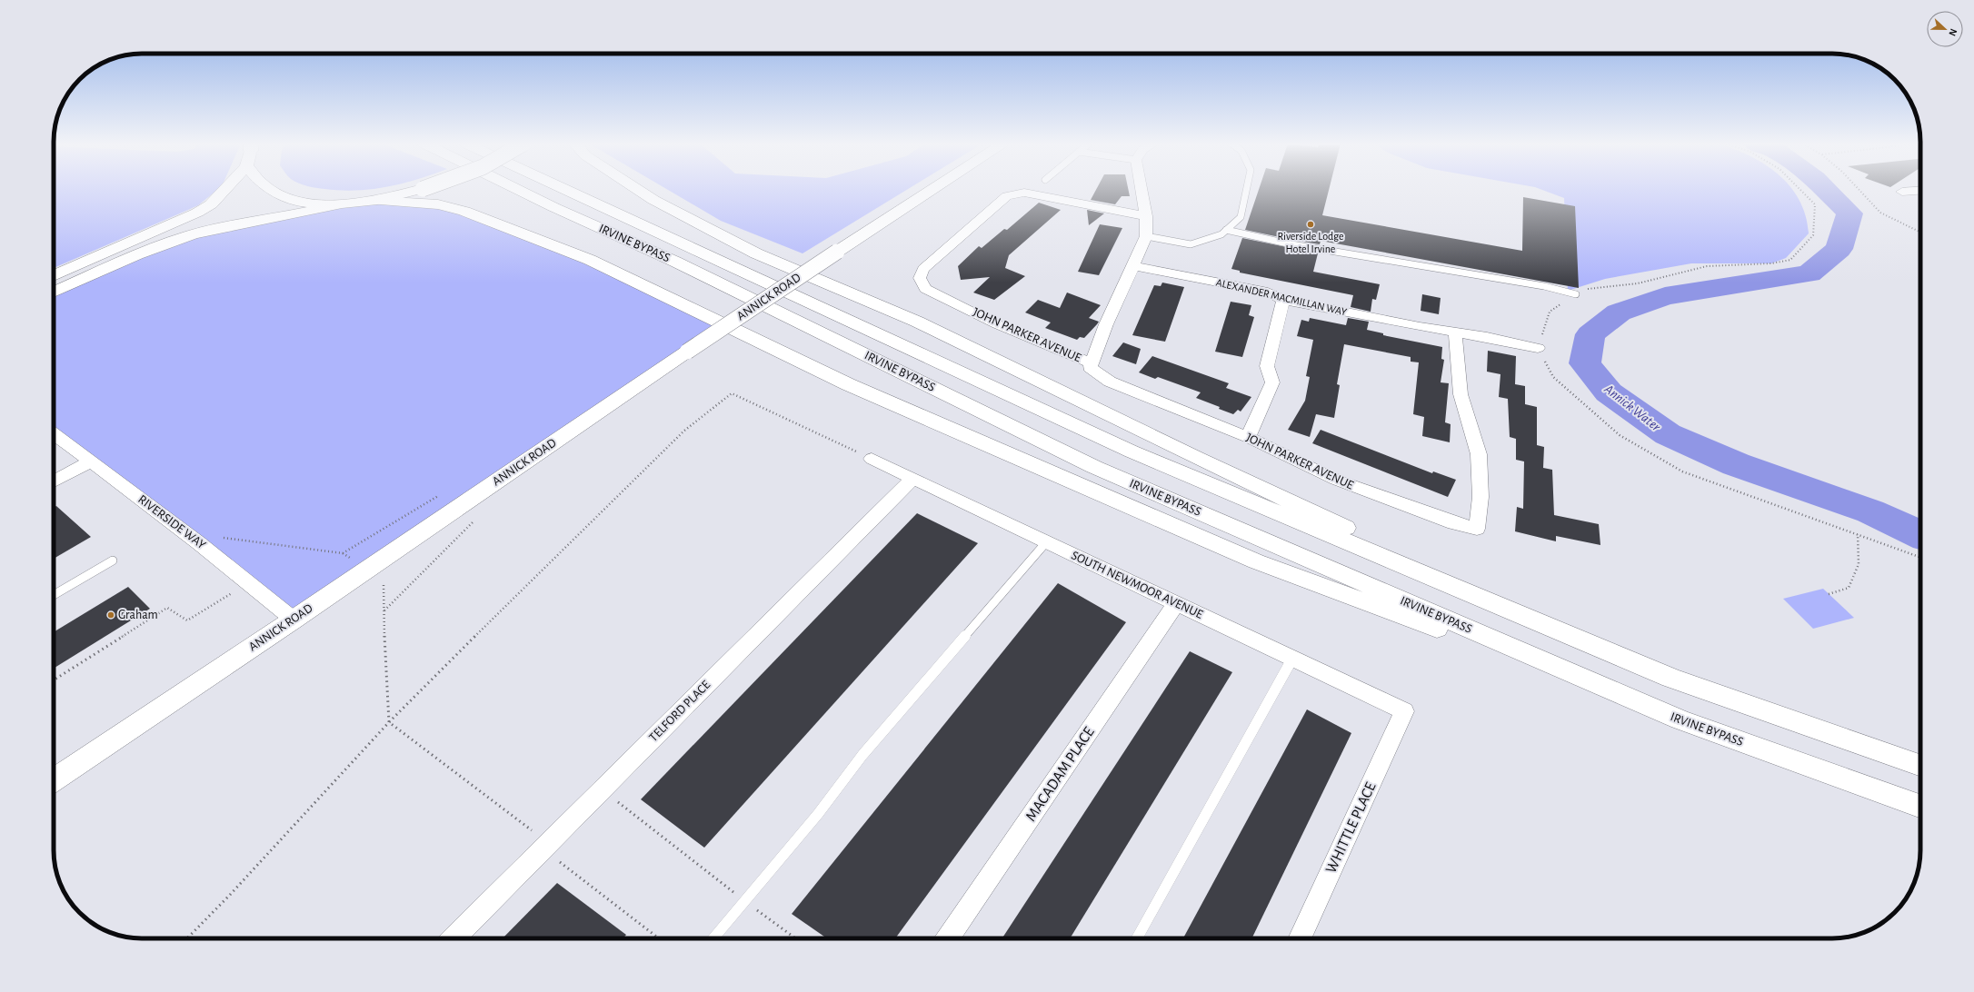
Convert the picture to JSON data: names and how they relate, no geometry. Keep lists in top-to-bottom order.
{
  "streets": {
    "main road": ["IRVINE BYPASS", "ANNICK ROAD"],
    "street": [
      "ALEXANDER MACMILLAN WAY",
      "JOHN PARKER AVENUE",
      "RIVERSIDE WAY",
      "SOUTH NEWMOOR AVENUE",
      "TELFORD PLACE",
      "MACADAM PLACE",
      "WHITTLE PLACE"
    ]
  },
  "crossings": [
    ["ANNICK ROAD", "RIVERSIDE WAY"],
    ["ALEXANDER MACMILLAN WAY", "JOHN PARKER AVENUE"],
    ["SOUTH NEWMOOR AVENUE", "TELFORD PLACE"],
    ["SOUTH NEWMOOR AVENUE", "MACADAM PLACE"],
    ["SOUTH NEWMOOR AVENUE", "WHITTLE PLACE"]
  ],
  "water": ["Annick Water"],
  "places": ["Riverside Lodge Hotel Irvine", "Graham"],
  "north": "right"
}
